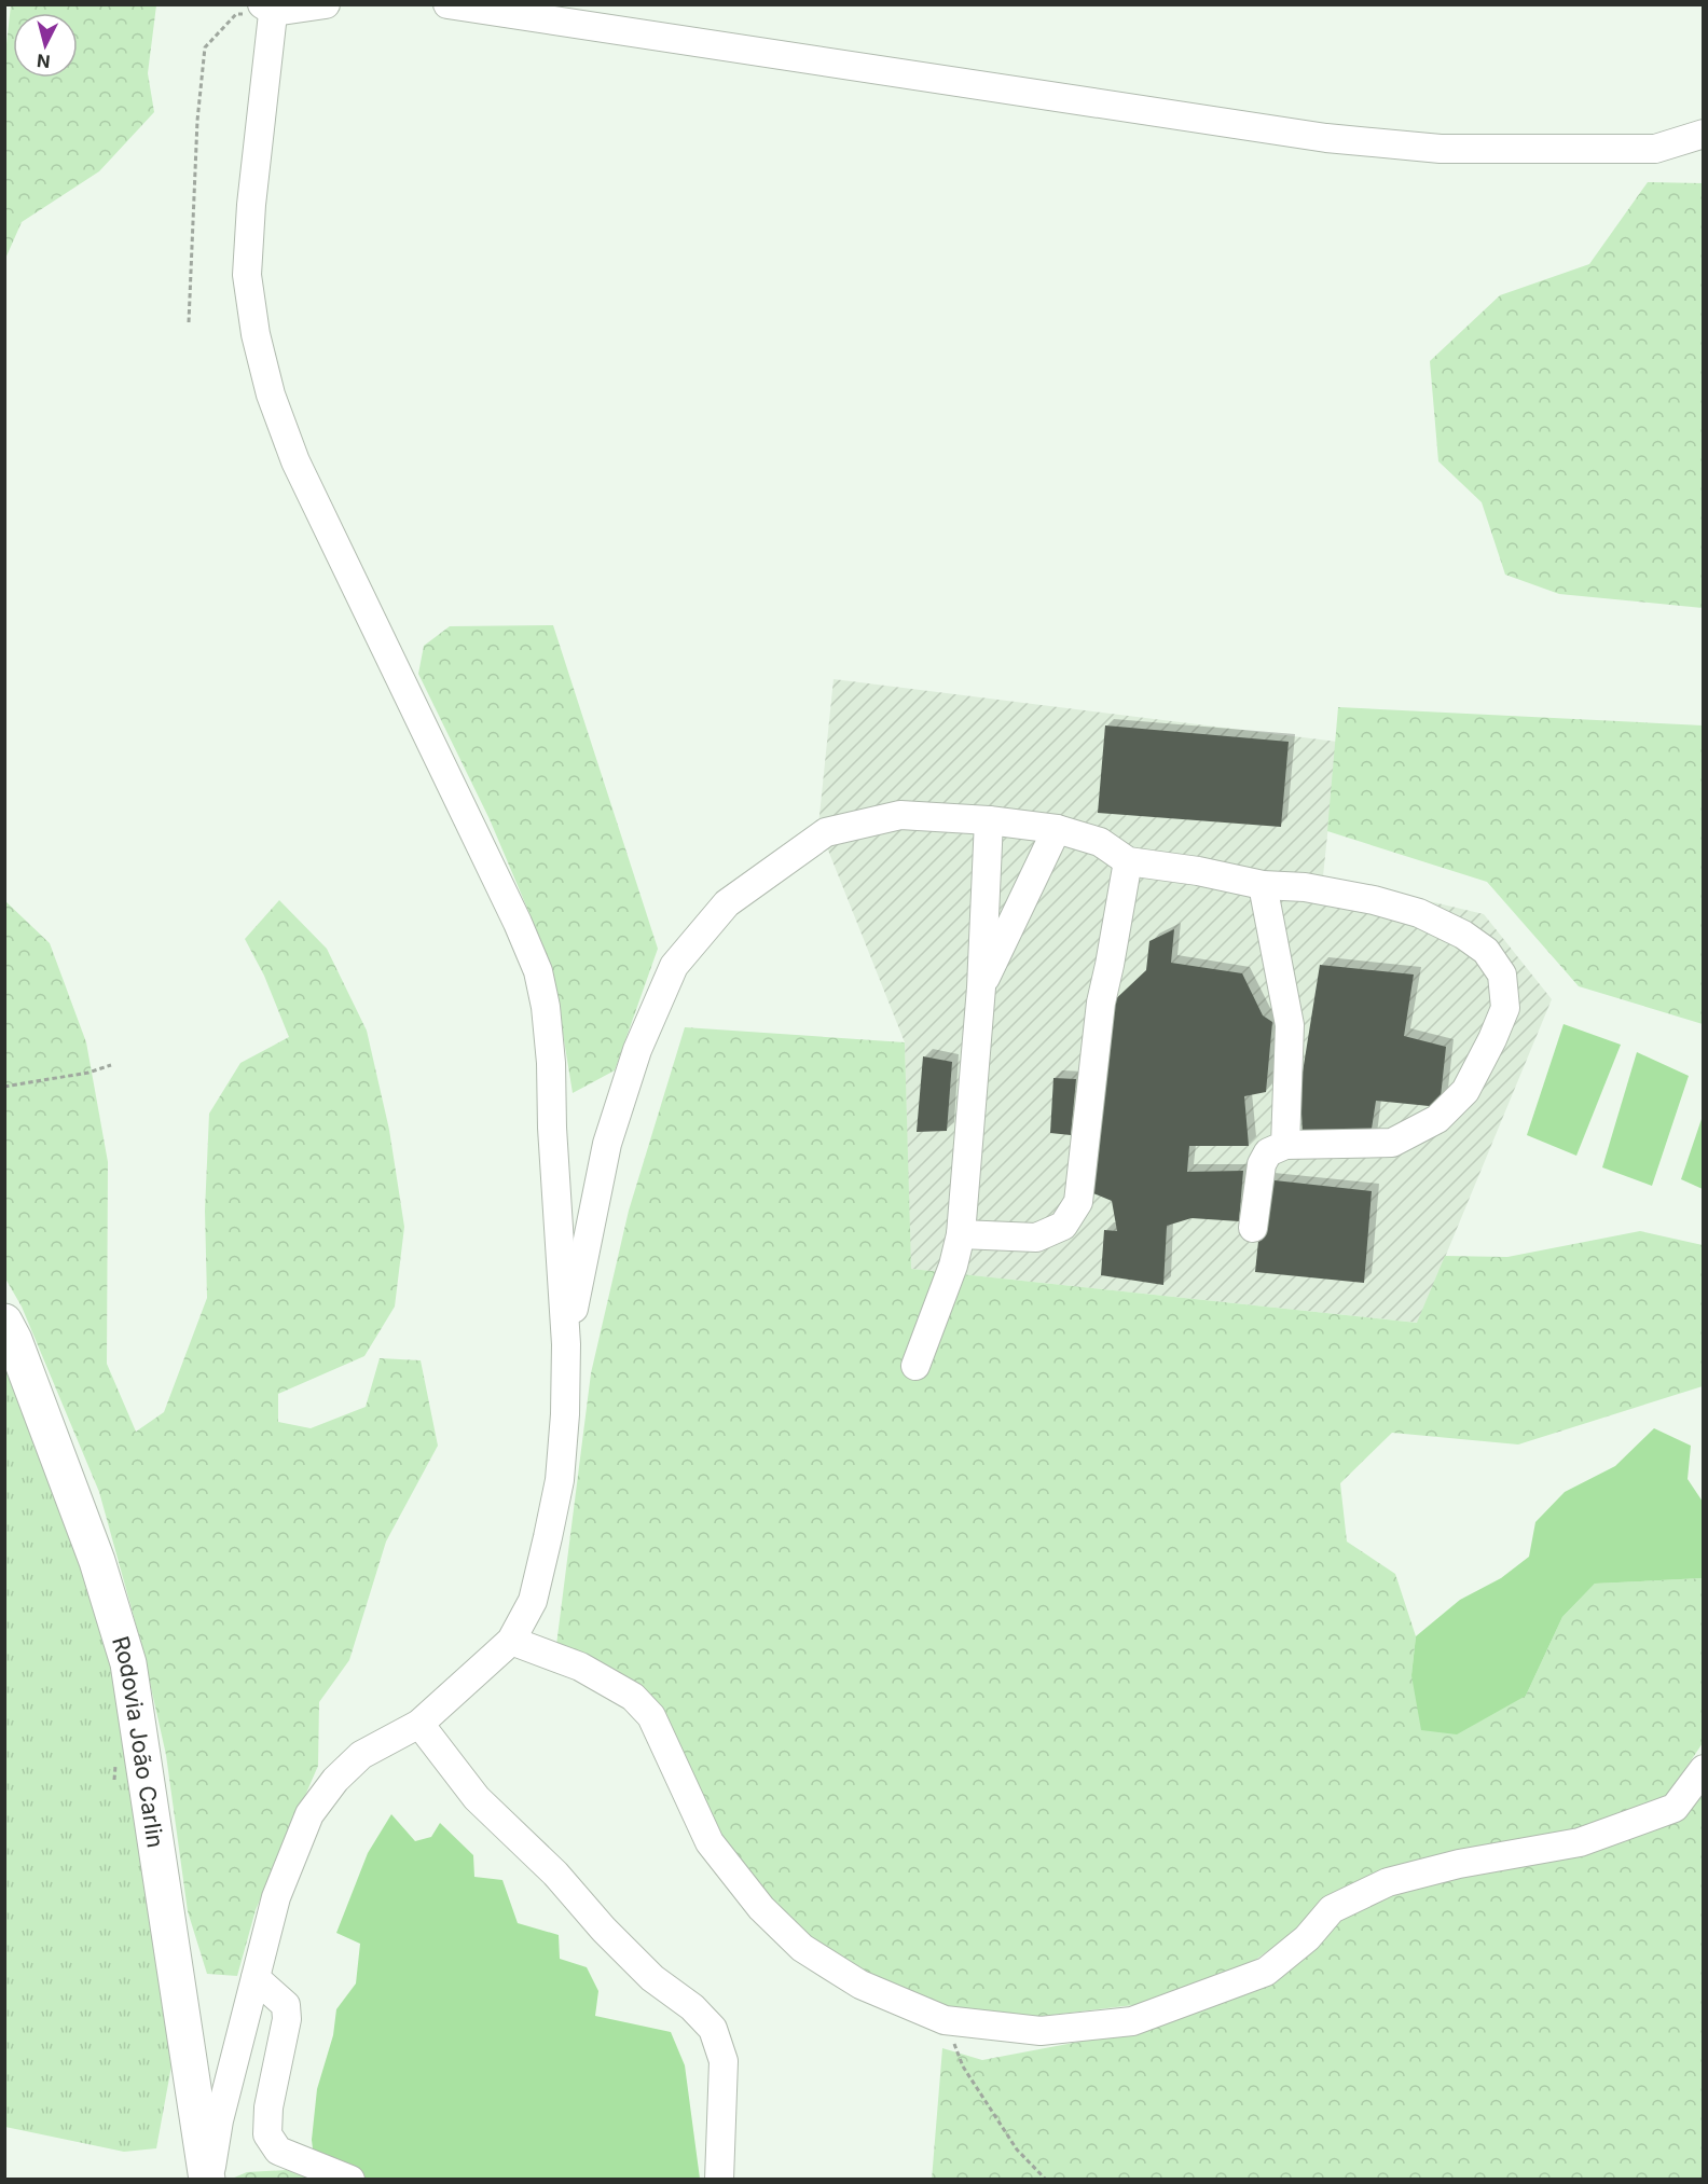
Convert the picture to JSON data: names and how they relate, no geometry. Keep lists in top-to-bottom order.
{
  "streets": {
    "main road": ["Rodovia João Carlin"]
  },
  "north": "bottom"
}
